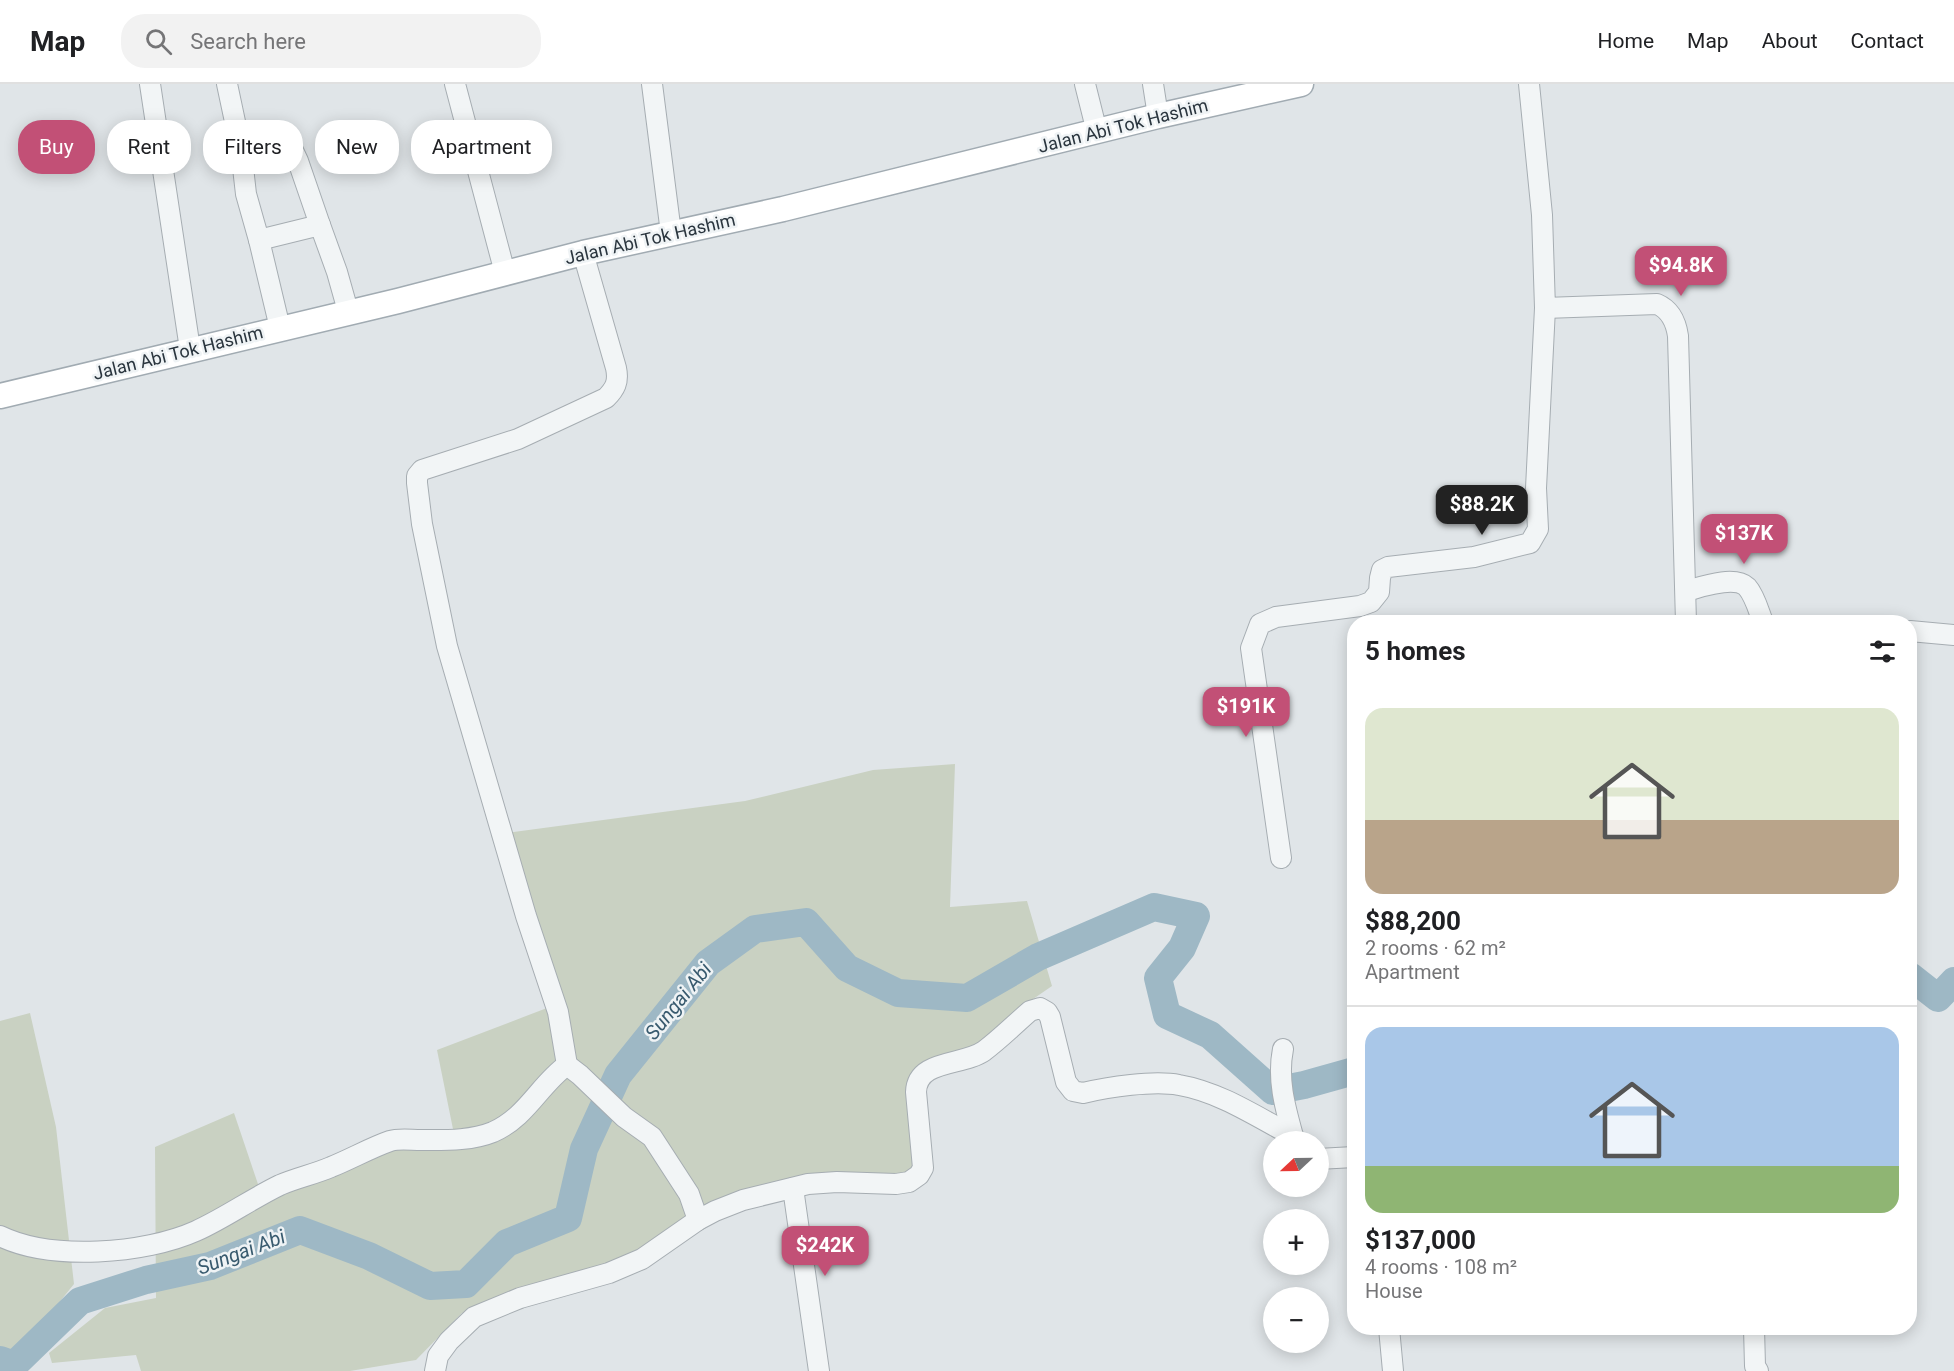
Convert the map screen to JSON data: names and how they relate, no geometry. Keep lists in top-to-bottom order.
{
  "streets": {
    "main road": ["Jalan Abi Tok Hashim"]
  },
  "water": ["Sungai Abi"],
  "north": "left",
  "page": {
    "header": "Map",
    "search": "Search here",
    "nav": [
      "Home",
      "Map",
      "About",
      "Contact"
    ],
    "chip": [
      "Buy",
      "Rent",
      "Filters",
      "New",
      "Apartment"
    ],
    "price": [
      "$94.8K",
      "$88.2K",
      "$137K",
      "$191K",
      "$242K"
    ],
    "heading": "5 homes",
    "list": [
      {
        "name": "$88,200",
        "note": "2 rooms · 62 m² · Apartment"
      },
      {
        "name": "$137,000",
        "note": "4 rooms · 108 m² · House"
      }
    ],
    "map_buttons": ["+", "−"]
  }
}
